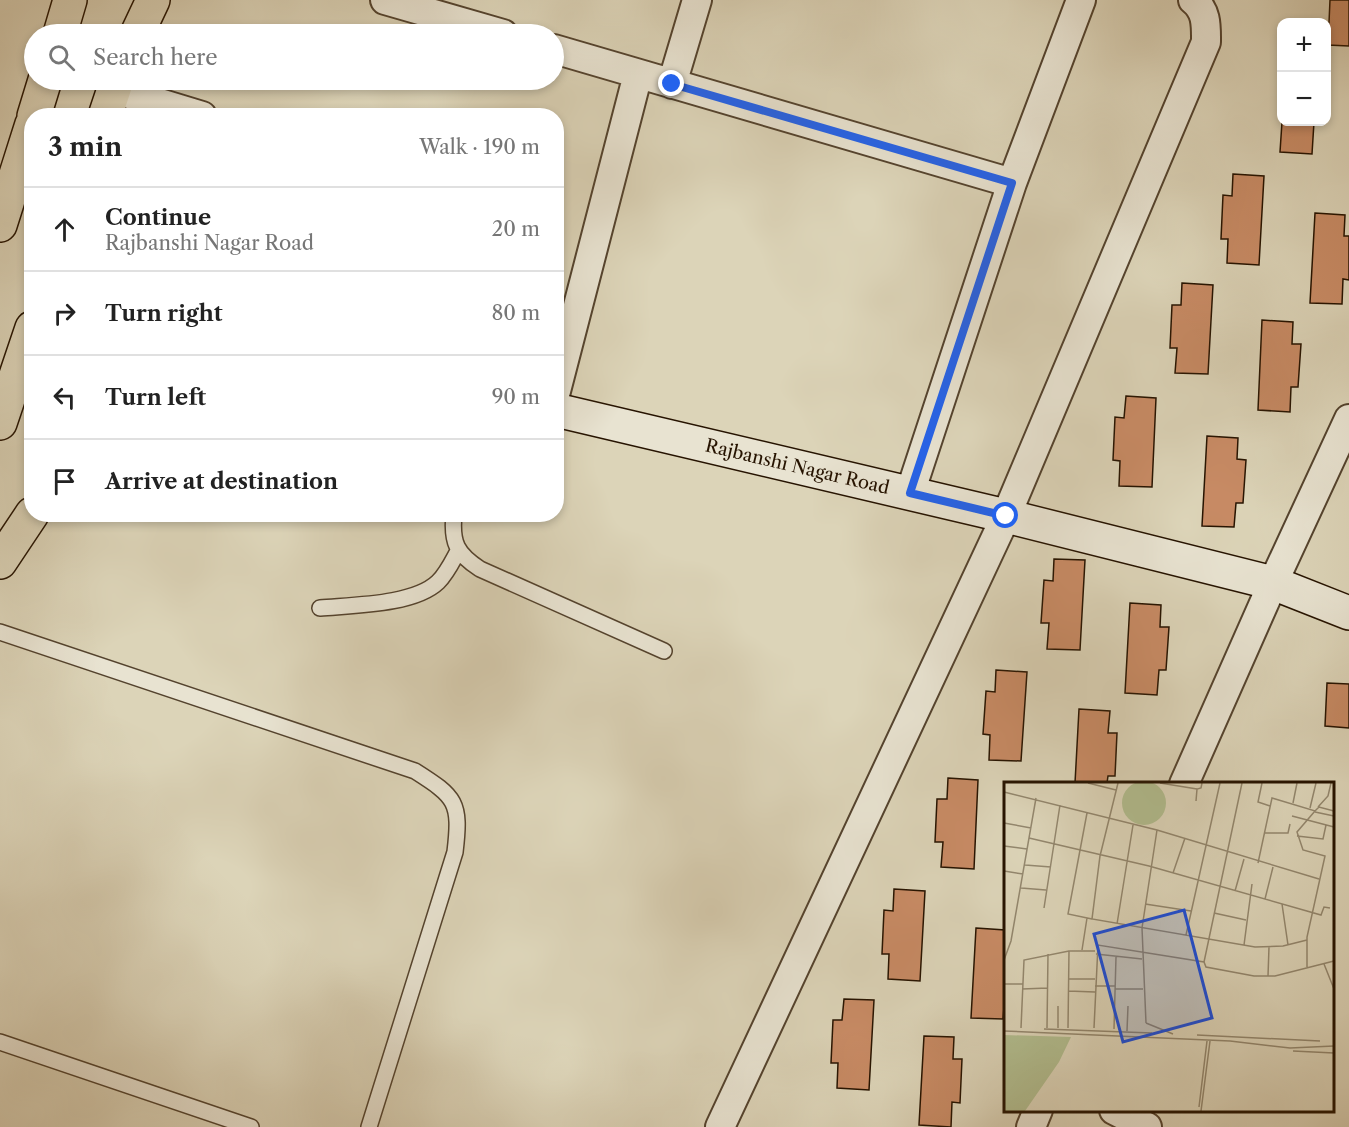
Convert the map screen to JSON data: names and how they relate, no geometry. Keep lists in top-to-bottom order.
{
  "streets": {
    "street": ["Rajbanshi Nagar Road"]
  },
  "page": {
    "map_buttons": ["+", "−"],
    "search": "Search here",
    "heading": ["3 min", "Walk · 190 m"],
    "list": [
      ["Continue", "Rajbanshi Nagar Road", "20 m"],
      ["Turn right", "80 m"],
      ["Turn left", "90 m"],
      "Arrive at destination"
    ]
  }
}
